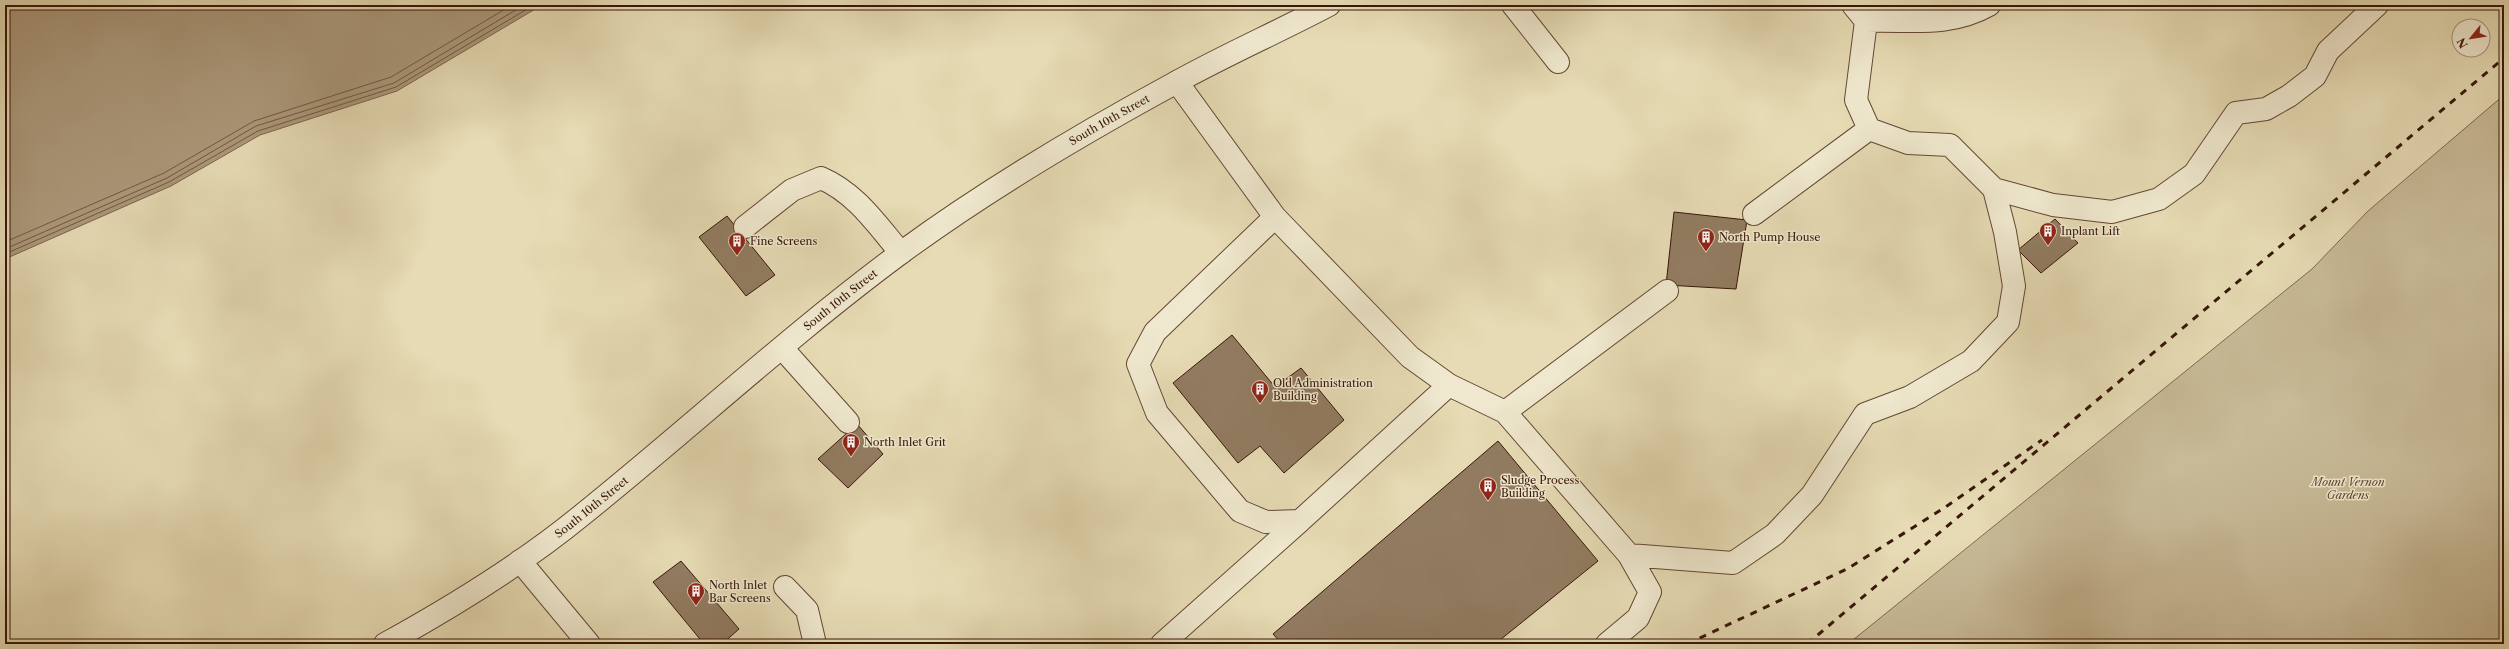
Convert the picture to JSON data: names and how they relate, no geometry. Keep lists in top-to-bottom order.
{
  "streets": {
    "street": ["South 10th Street"]
  },
  "parks": ["Mount Vernon Gardens"],
  "places": {
    "building": [
      "Inplant Lift",
      "North Pump House",
      "Fine Screens",
      "Old Administration Building",
      "North Inlet Grit",
      "Sludge Process Building",
      "North Inlet Bar Screens"
    ]
  },
  "north": "bottom left"
}
